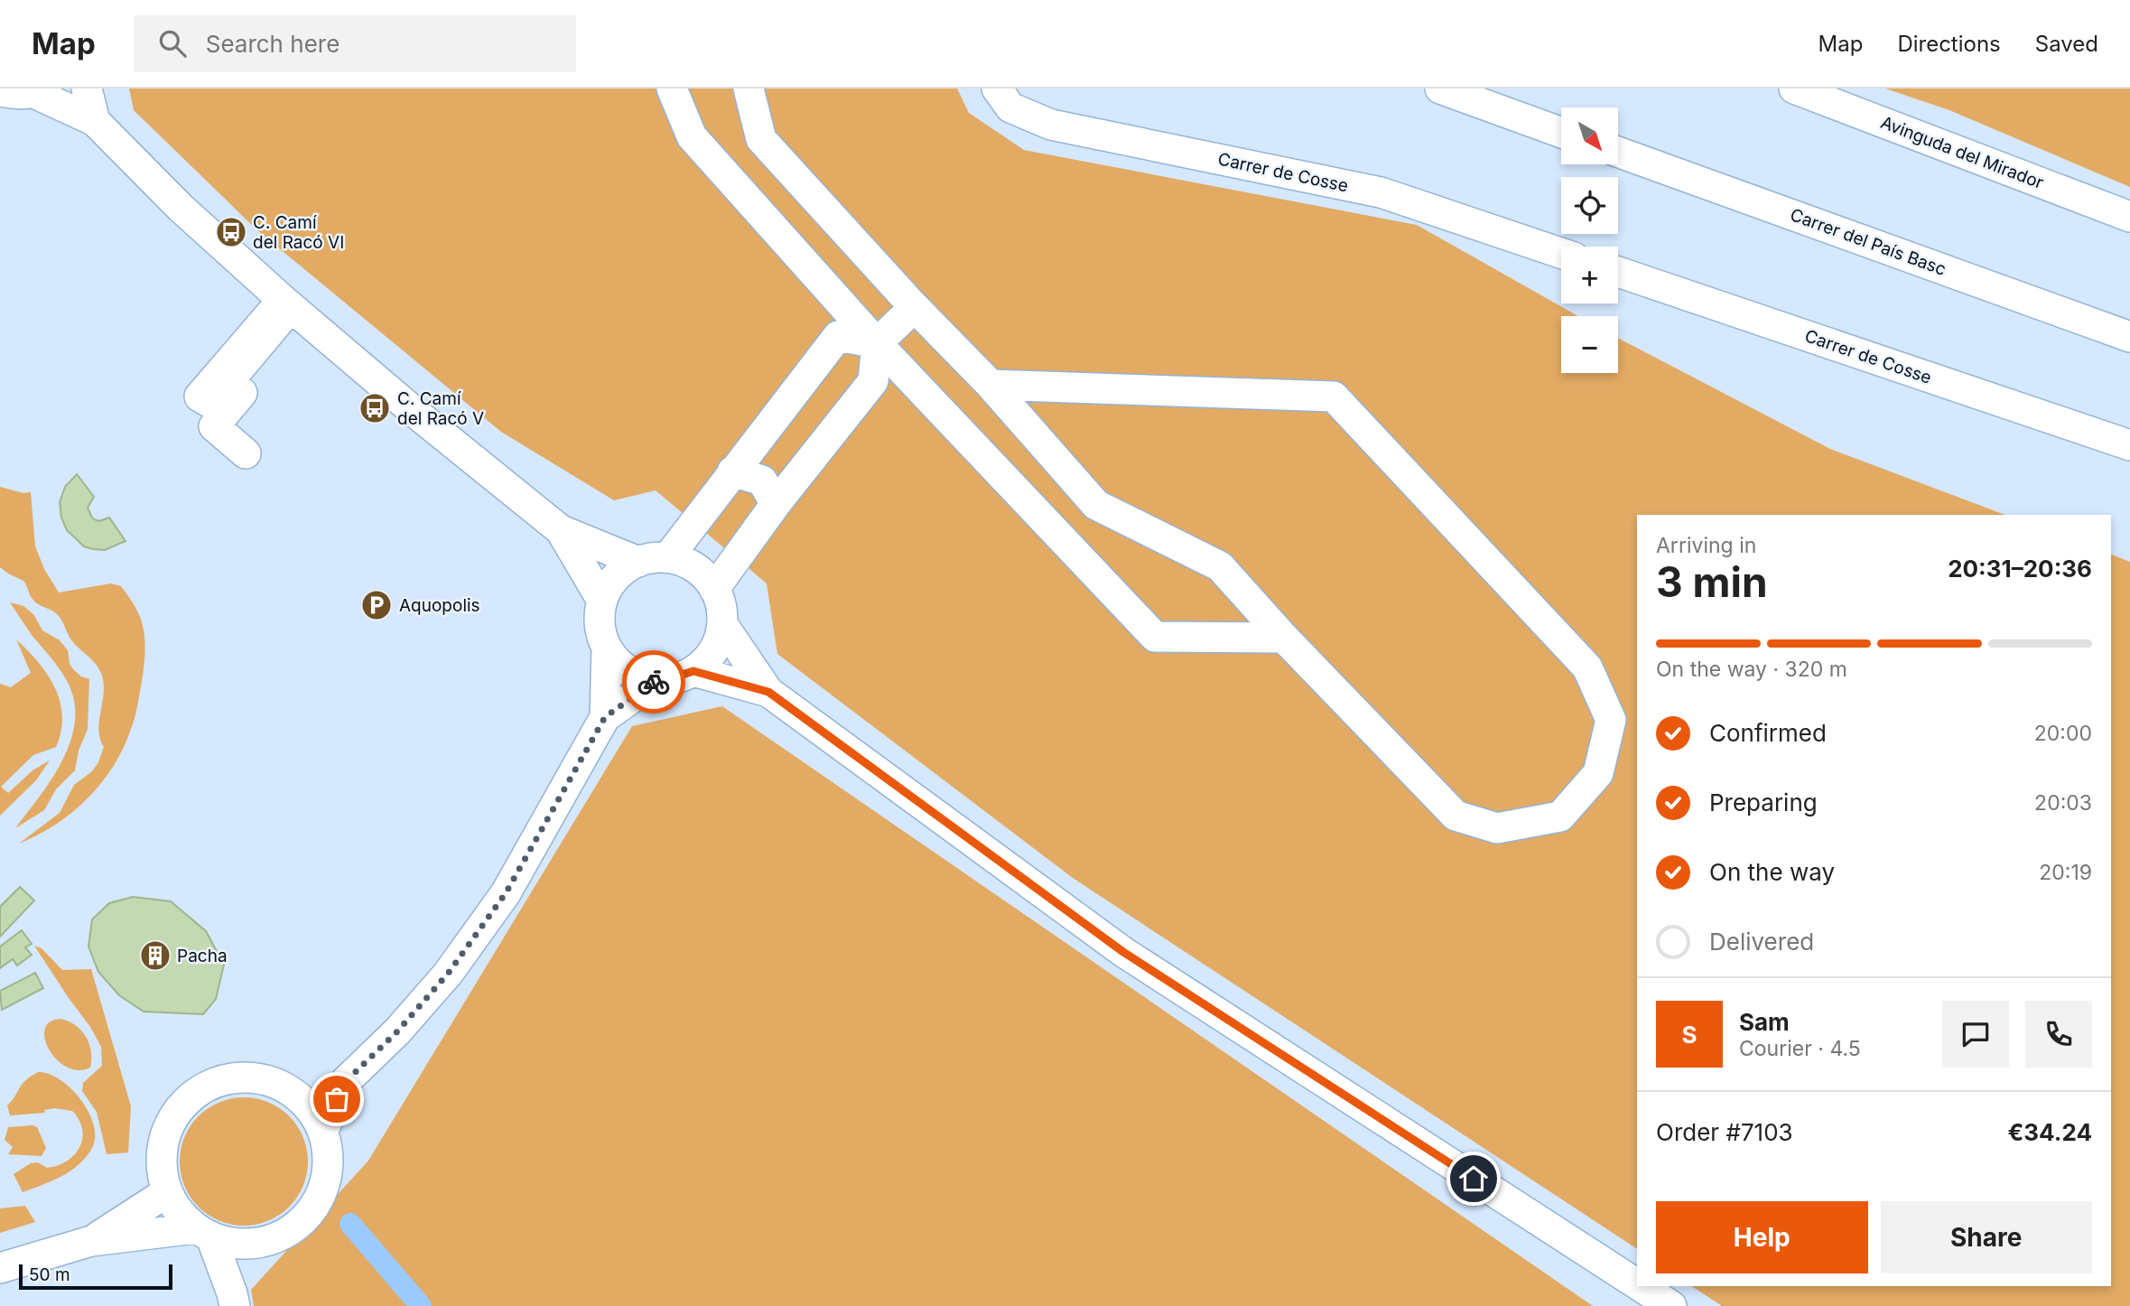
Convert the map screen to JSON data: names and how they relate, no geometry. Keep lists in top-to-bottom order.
{
  "streets": {
    "street": ["Avinguda del Mirador", "Carrer de Cosse", "Carrer del País Basc"]
  },
  "places": {
    "bus stop": ["C. Camí del Racó VI", "C. Camí del Racó V"],
    "parking": ["Aquopolis"],
    "building": ["Pacha"]
  },
  "scale_bar": "50 m",
  "north": "bottom right",
  "page": {
    "header": "Map",
    "search": "Search here",
    "nav": ["Map", "Directions", "Saved"],
    "map_buttons": ["+", "−"],
    "heading": ["3 min", "Arriving in", "20:31–20:36"],
    "panel": [
      "Sam",
      "Courier · 4.5",
      "Order #7103",
      "€34.24"
    ],
    "bar": "On the way · 320 m",
    "list": [
      ["Confirmed", "20:00"],
      ["Preparing", "20:03"],
      ["On the way", "20:19"],
      "Delivered"
    ],
    "round": "S",
    "buttons": ["Help", "Share"],
    "scale": "50 m"
  }
}
